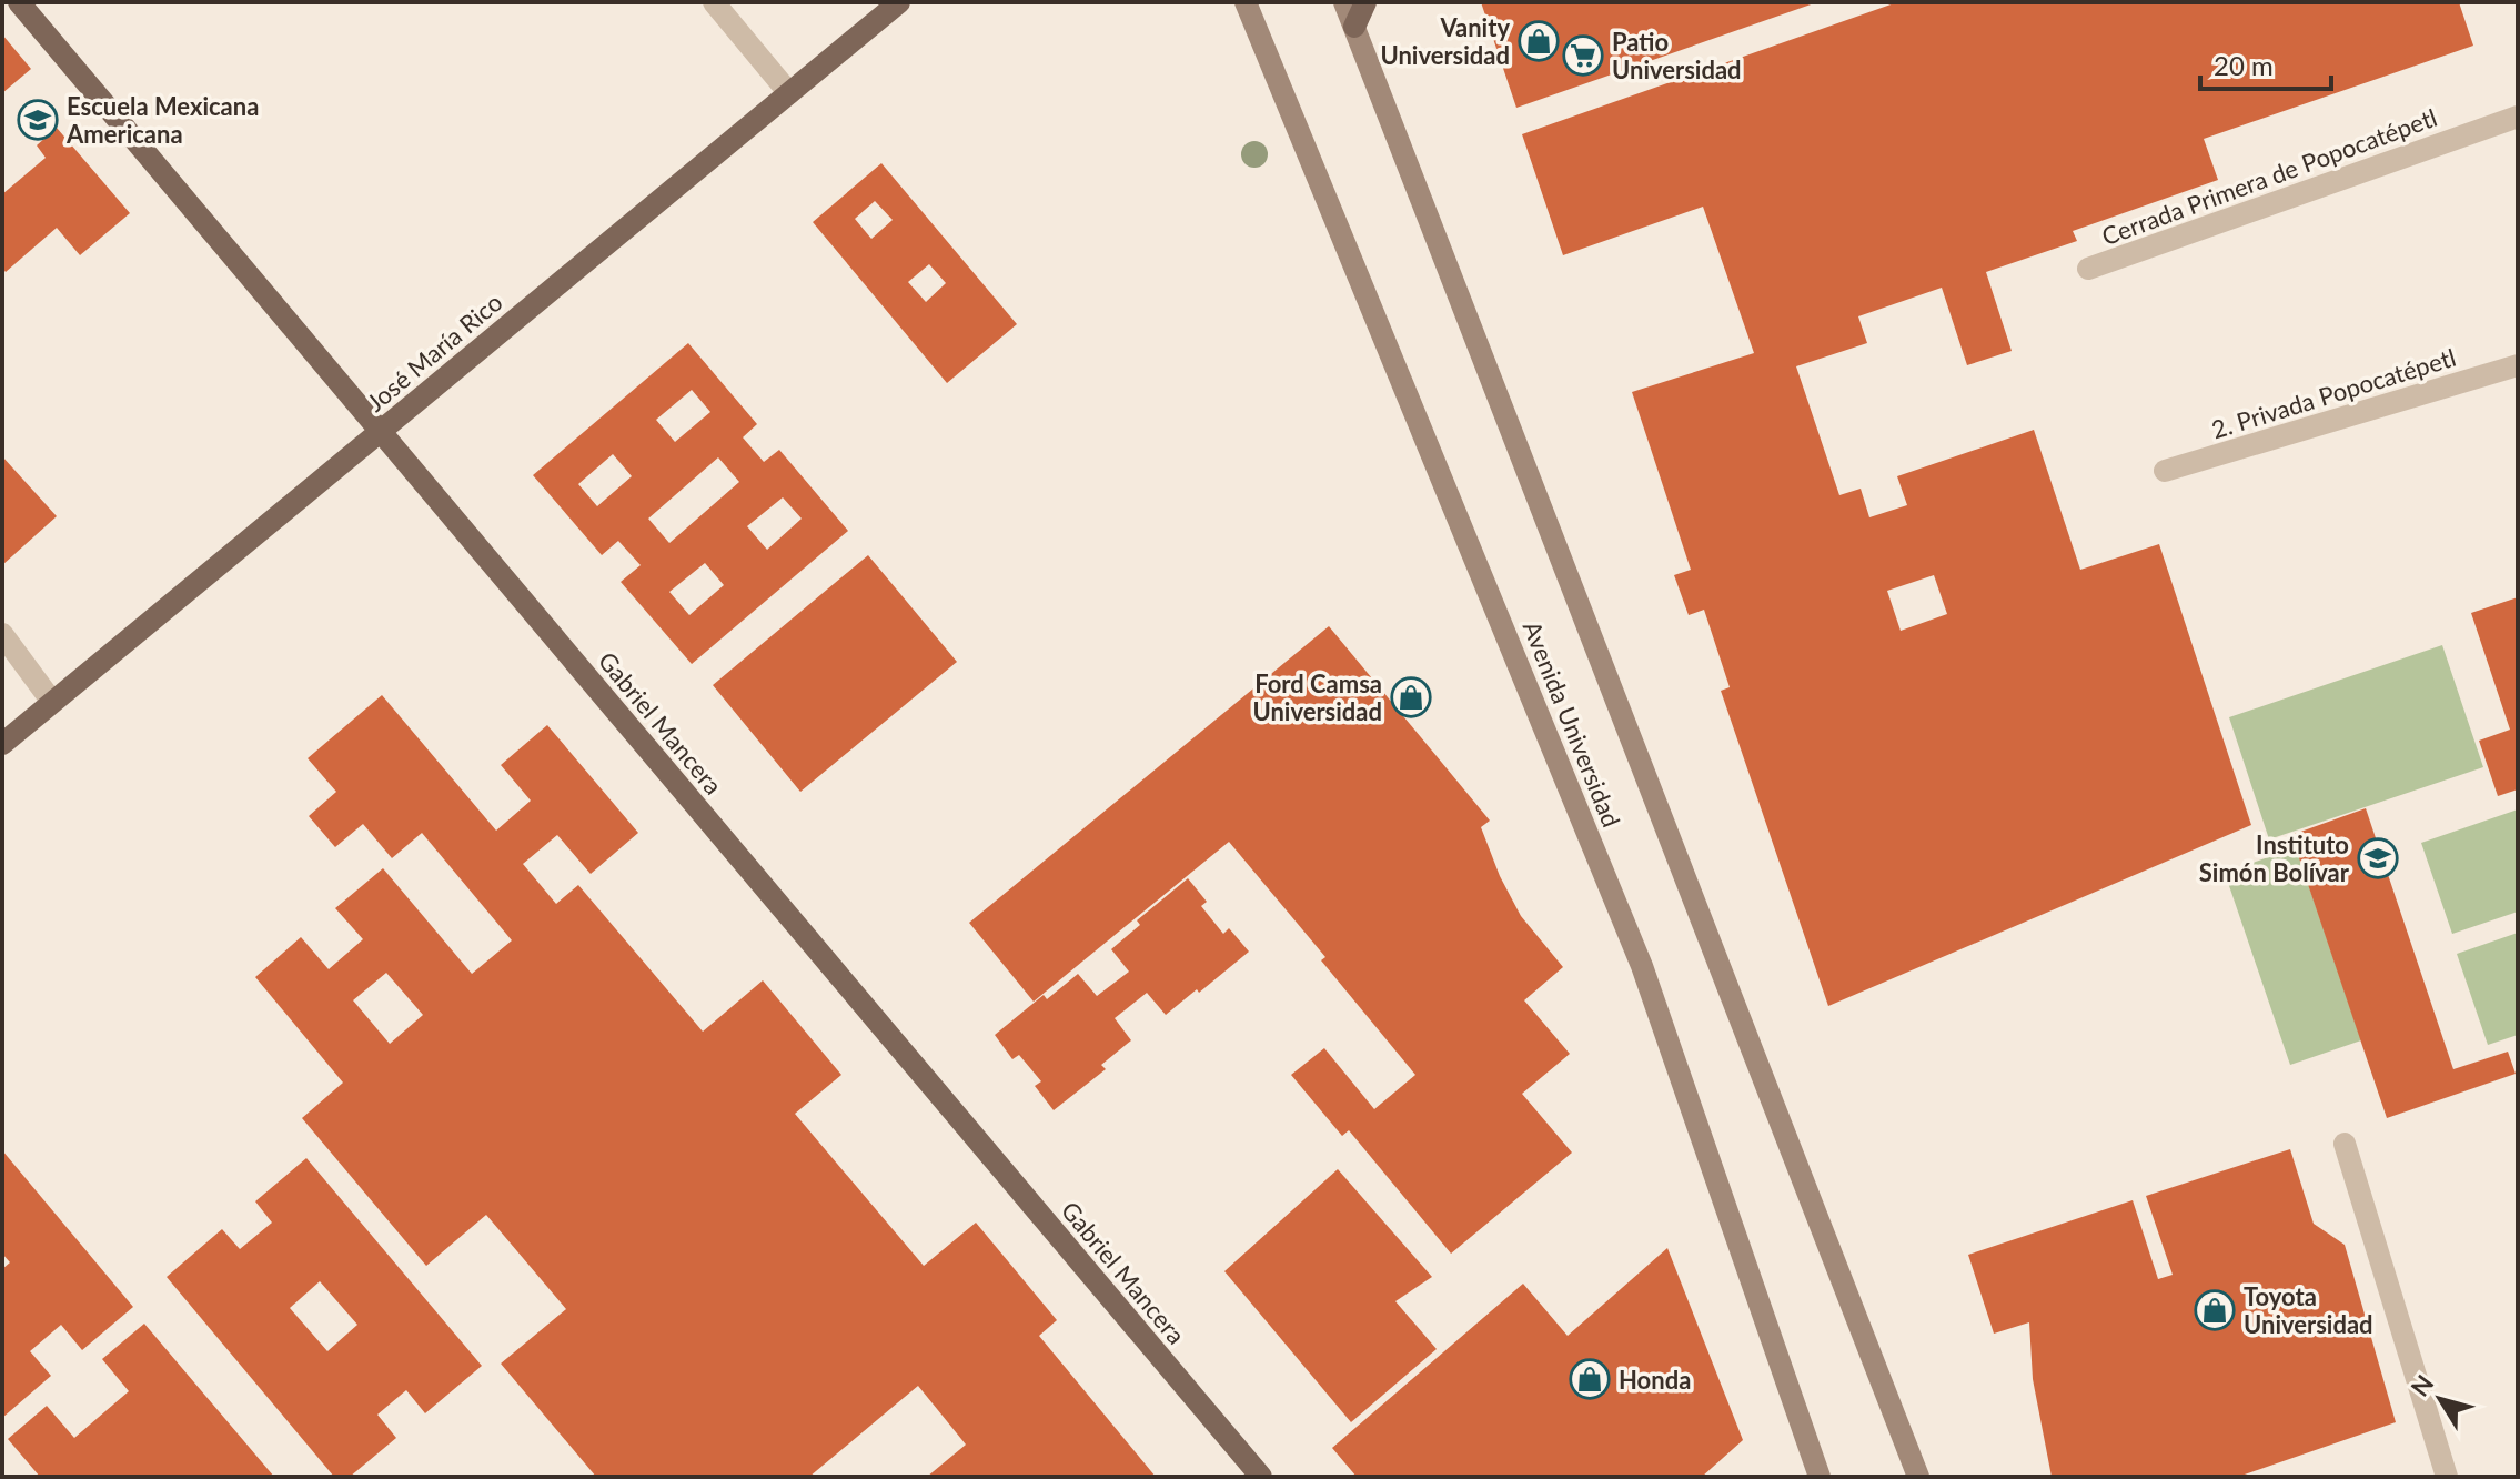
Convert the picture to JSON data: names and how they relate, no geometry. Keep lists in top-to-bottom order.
{
  "streets": {
    "main road": ["José María Rico", "Gabriel Mancera", "Avenida Universidad"],
    "street": ["Cerrada Primera de Popocatépetl", "2. Privada Popocatépetl"]
  },
  "crossings": [
    ["José María Rico", "Gabriel Mancera"]
  ],
  "places": {
    "shop": [
      "Vanity Universidad",
      "Ford Camsa Universidad",
      "Toyota Universidad",
      "Honda"
    ],
    "supermarket": ["Patio Universidad"],
    "school or university": ["Escuela Mexicana Americana", "Instituto Simón Bolívar"]
  },
  "scale_bar": "20 m",
  "north": "top left"
}
